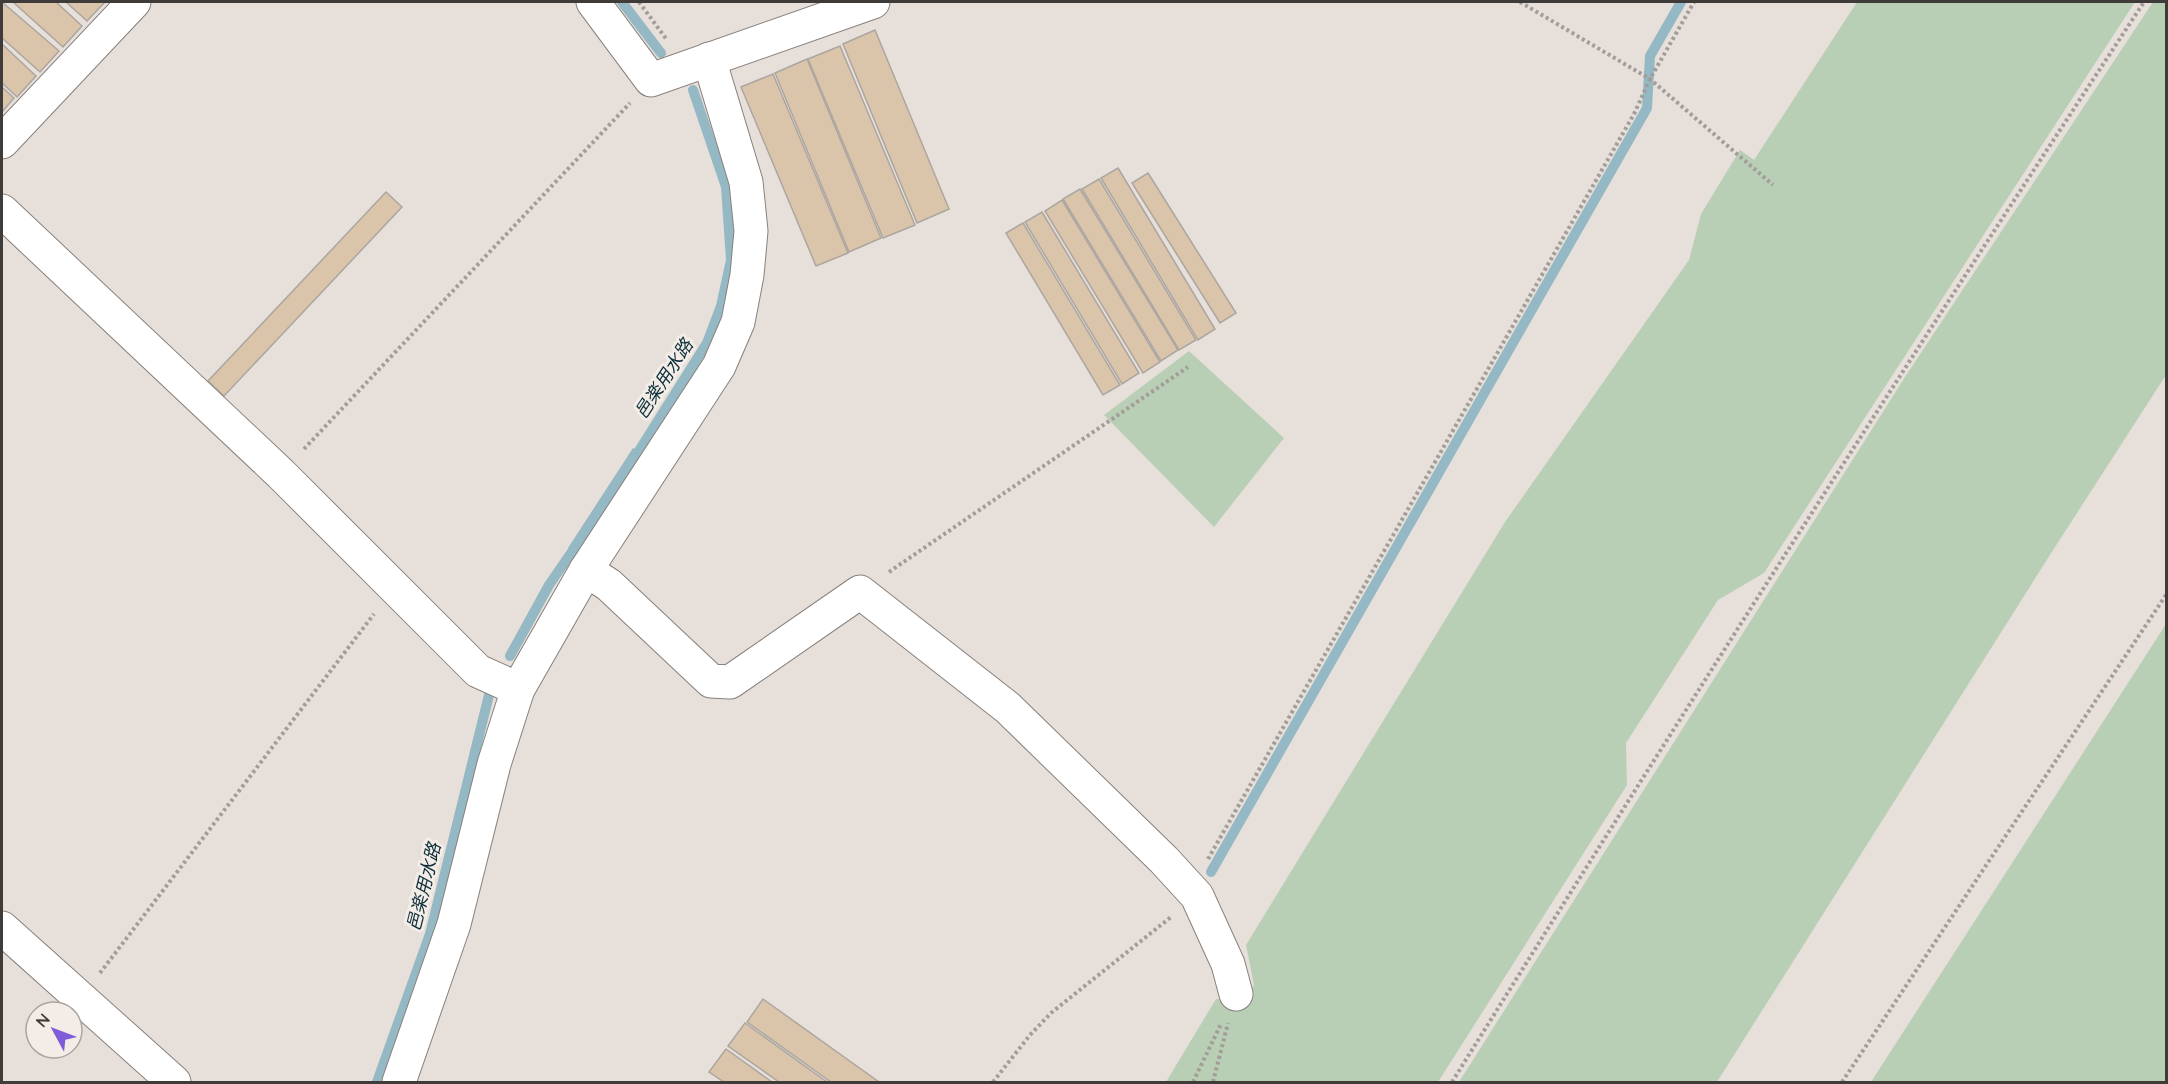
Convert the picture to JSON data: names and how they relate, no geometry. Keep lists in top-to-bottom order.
{
  "water": ["邑楽用水路"],
  "north": "top left"
}
